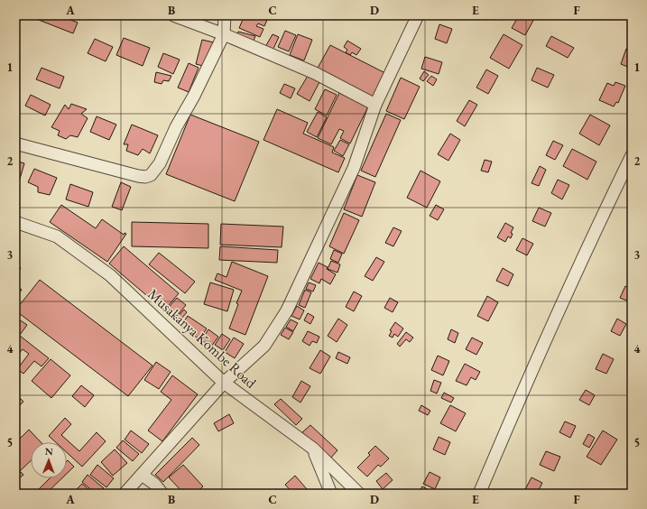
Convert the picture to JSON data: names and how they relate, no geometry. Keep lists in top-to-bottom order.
{
  "streets": {
    "street": ["Musakanya Kombe Road"]
  },
  "north": "top",
  "grid": {
    "columns": [
      "A",
      "B",
      "C",
      "D",
      "E",
      "F"
    ],
    "rows": [
      "1",
      "2",
      "3",
      "4",
      "5"
    ]
  }
}
